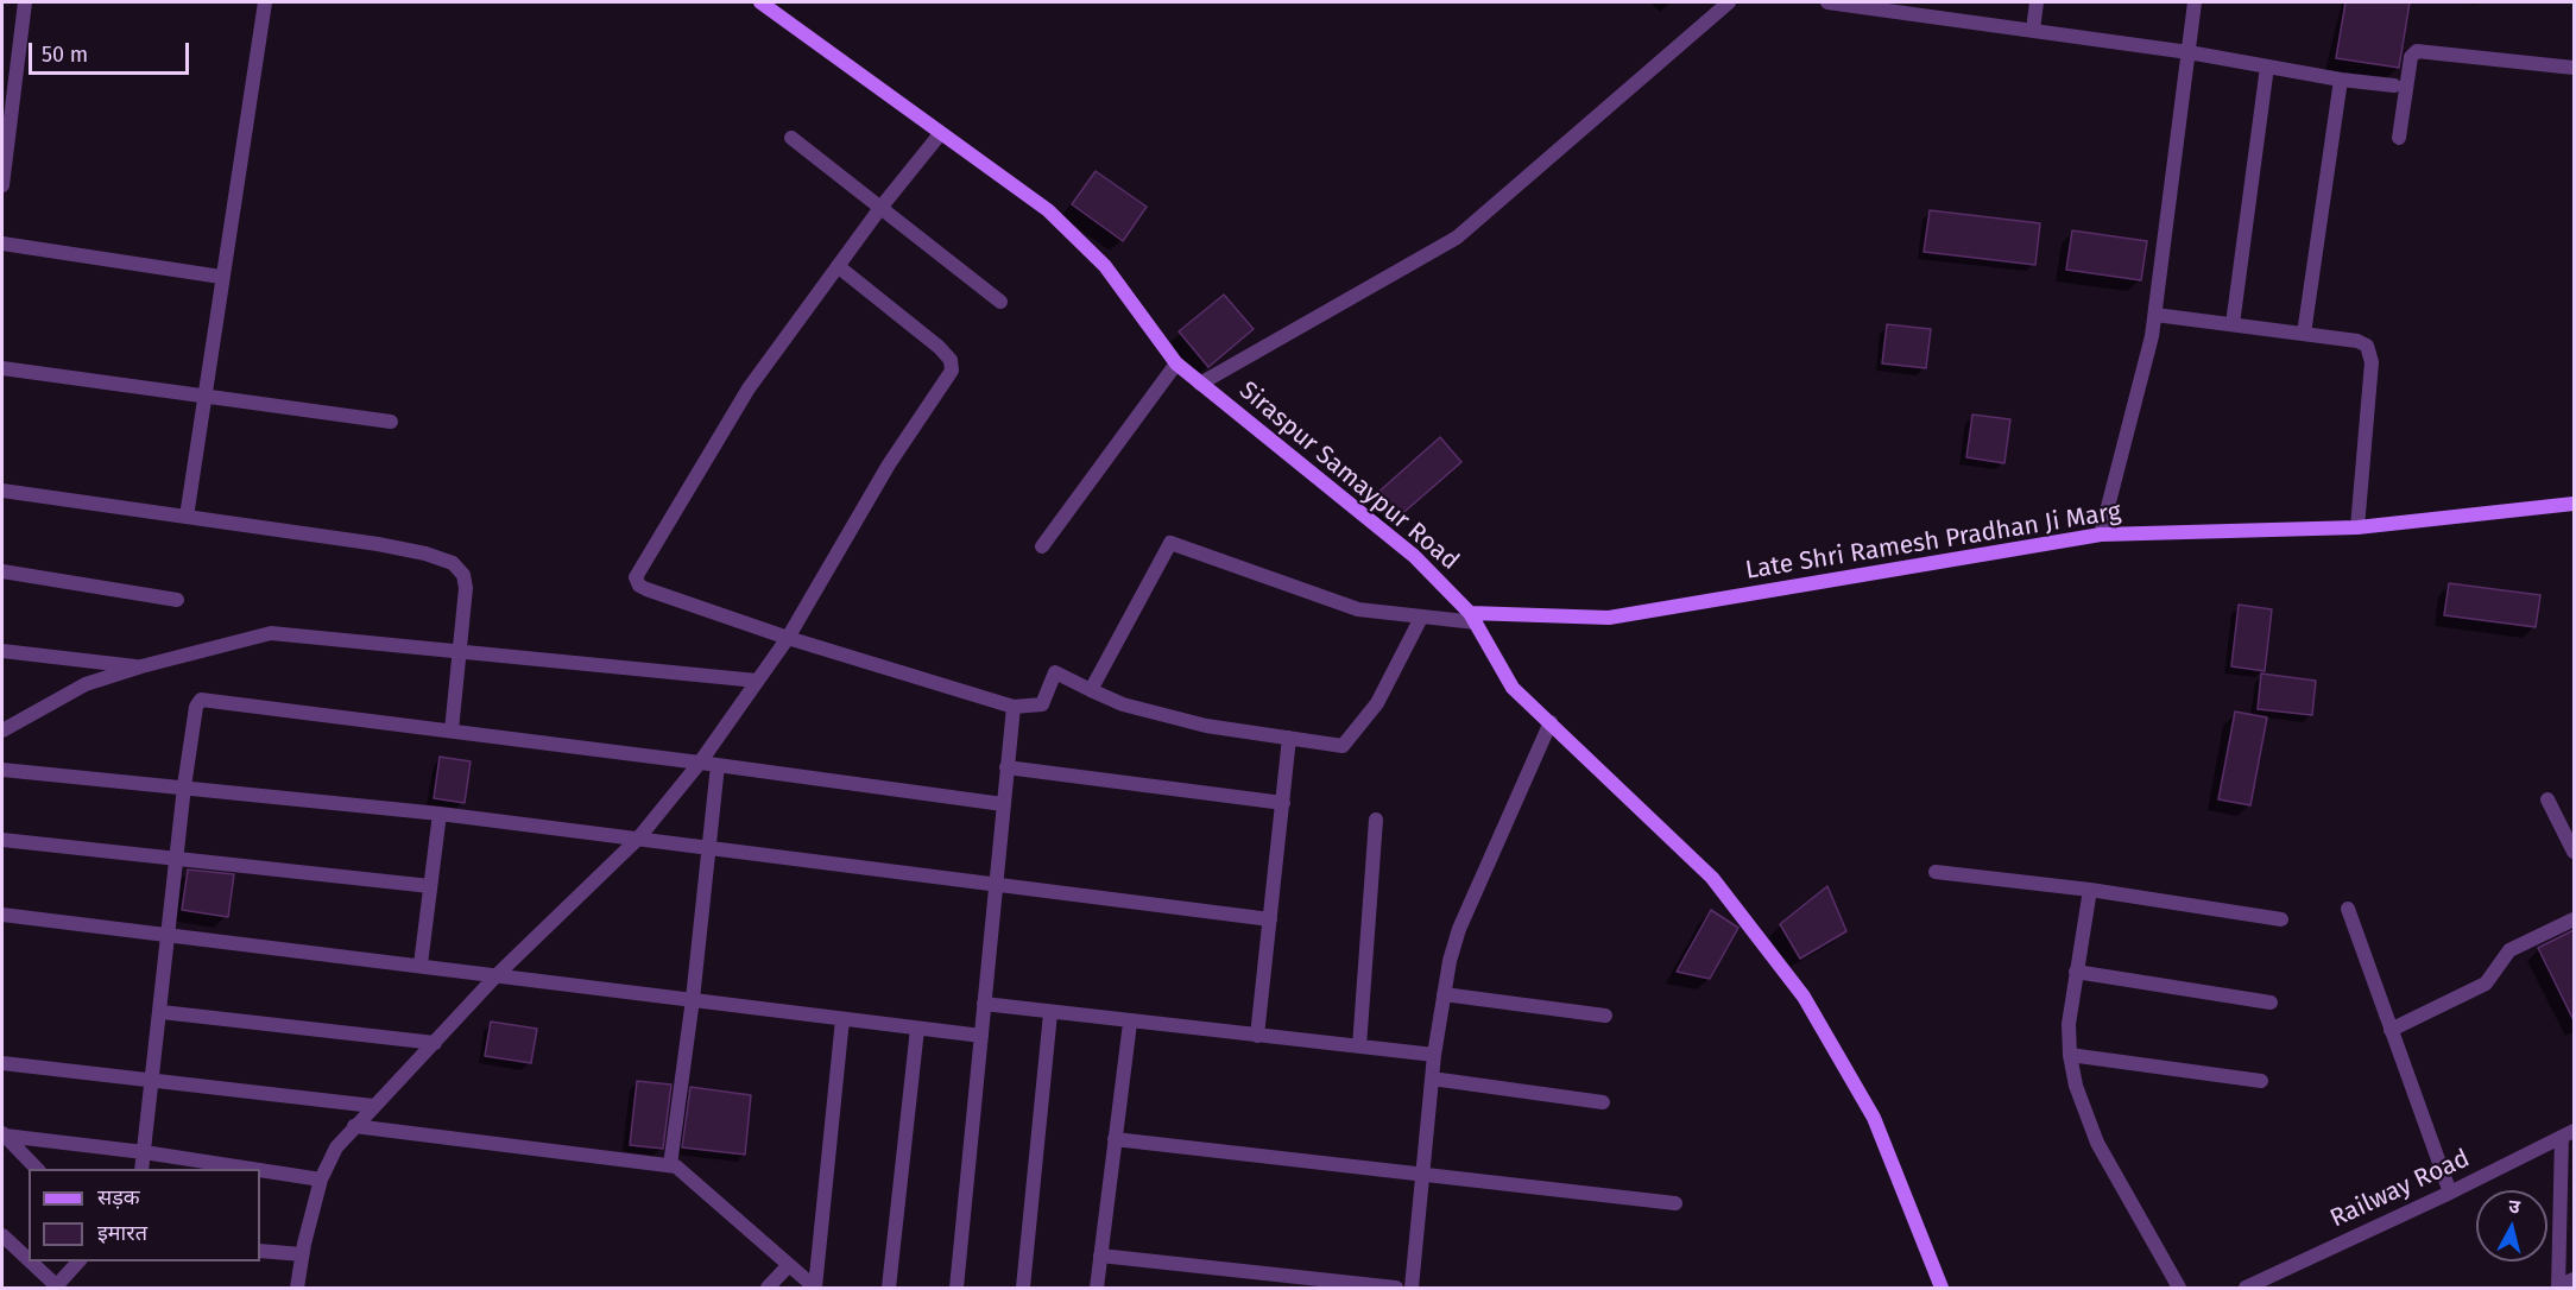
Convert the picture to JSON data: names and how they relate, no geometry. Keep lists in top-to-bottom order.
{
  "streets": {
    "street": ["Siraspur Samaypur Road", "Late Shri Ramesh Pradhan Ji Marg", "Railway Road"]
  },
  "crossings": [
    ["Siraspur Samaypur Road", "Late Shri Ramesh Pradhan Ji Marg"]
  ],
  "legend": ["सड़क", "इमारत"],
  "scale_bar": "50 m",
  "north": "top"
}
